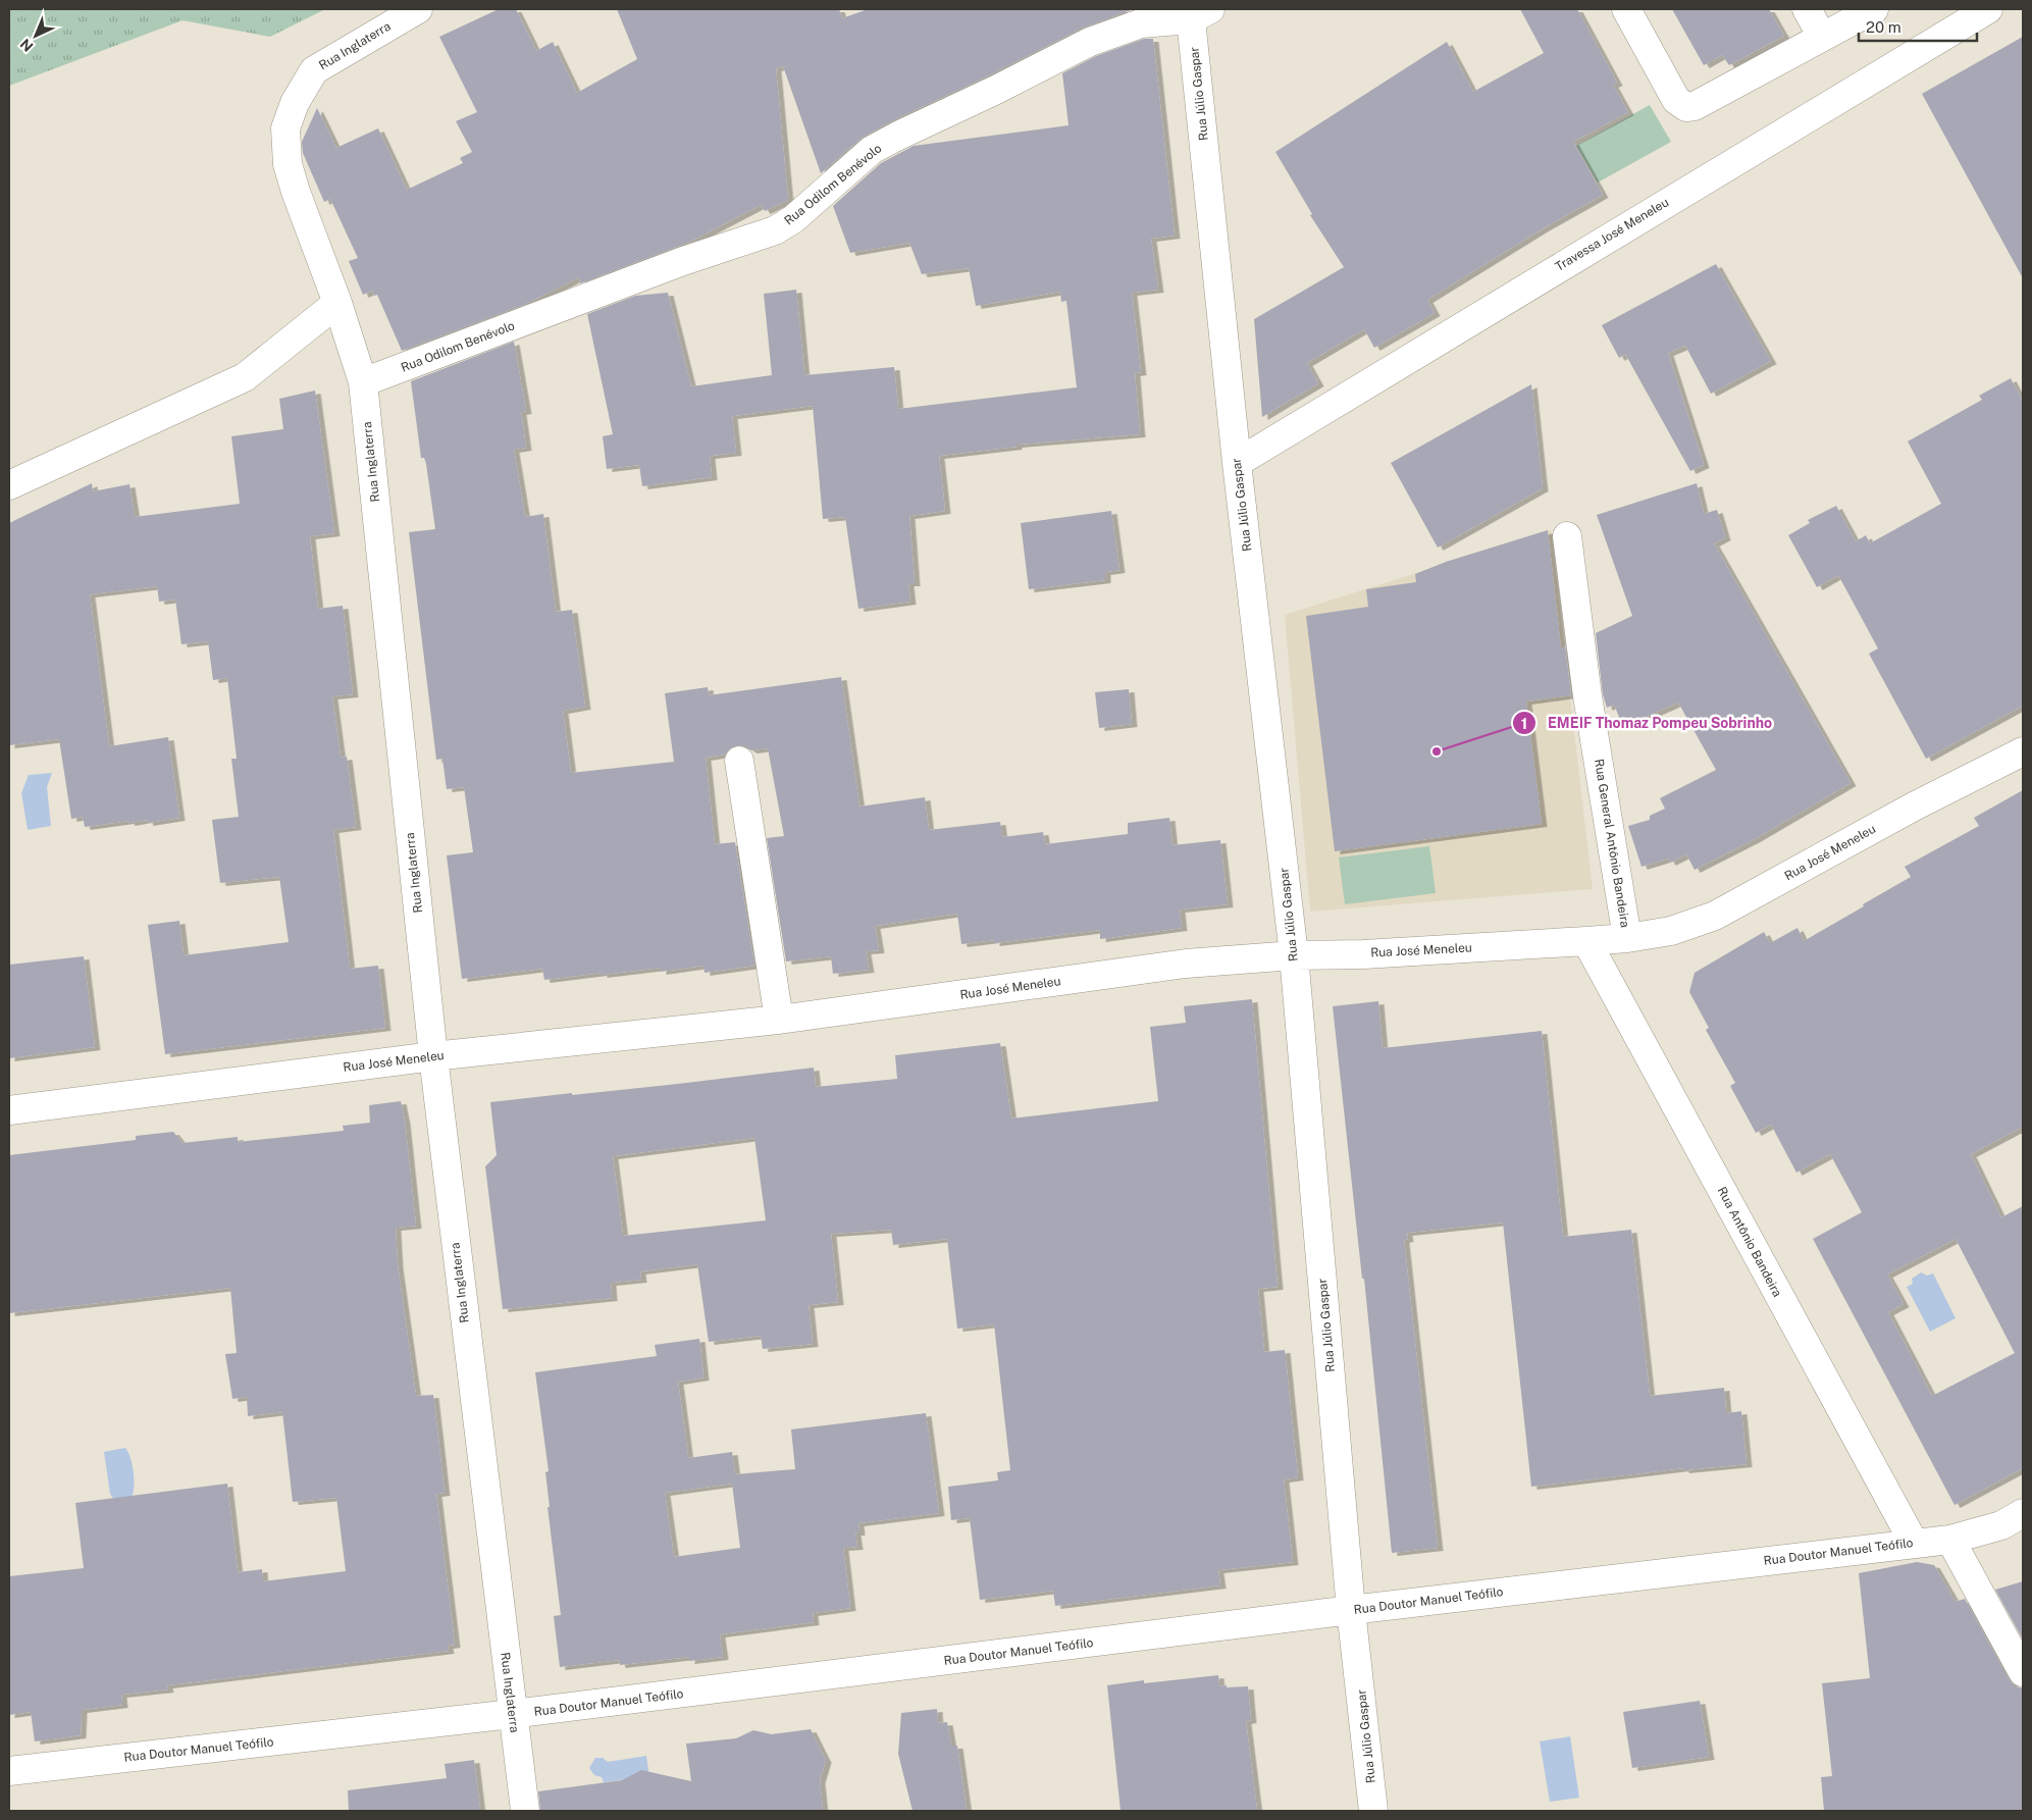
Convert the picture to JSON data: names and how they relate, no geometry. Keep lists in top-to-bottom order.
{
  "streets": {
    "street": [
      "Rua Inglaterra",
      "Rua Júlio Gaspar",
      "Rua Odilom Benévolo",
      "Travessa José Meneleu",
      "Rua General Antônio Bandeira",
      "Rua José Meneleu",
      "Rua Antônio Bandeira",
      "Rua Doutor Manuel Teófilo"
    ]
  },
  "crossings": [
    ["Rua Inglaterra", "Rua Odilom Benévolo"],
    ["Rua Inglaterra", "Rua José Meneleu"],
    ["Rua Inglaterra", "Rua Doutor Manuel Teófilo"],
    ["Rua Júlio Gaspar", "Rua Odilom Benévolo"],
    ["Rua Júlio Gaspar", "Travessa José Meneleu"],
    ["Rua Júlio Gaspar", "Rua José Meneleu"],
    ["Rua Júlio Gaspar", "Rua Doutor Manuel Teófilo"],
    ["Rua General Antônio Bandeira", "Rua José Meneleu"],
    ["Rua José Meneleu", "Rua Antônio Bandeira"],
    ["Rua Antônio Bandeira", "Rua Doutor Manuel Teófilo"]
  ],
  "places": ["EMEIF Thomaz Pompeu Sobrinho"],
  "scale_bar": "20 m",
  "north": "bottom left"
}
